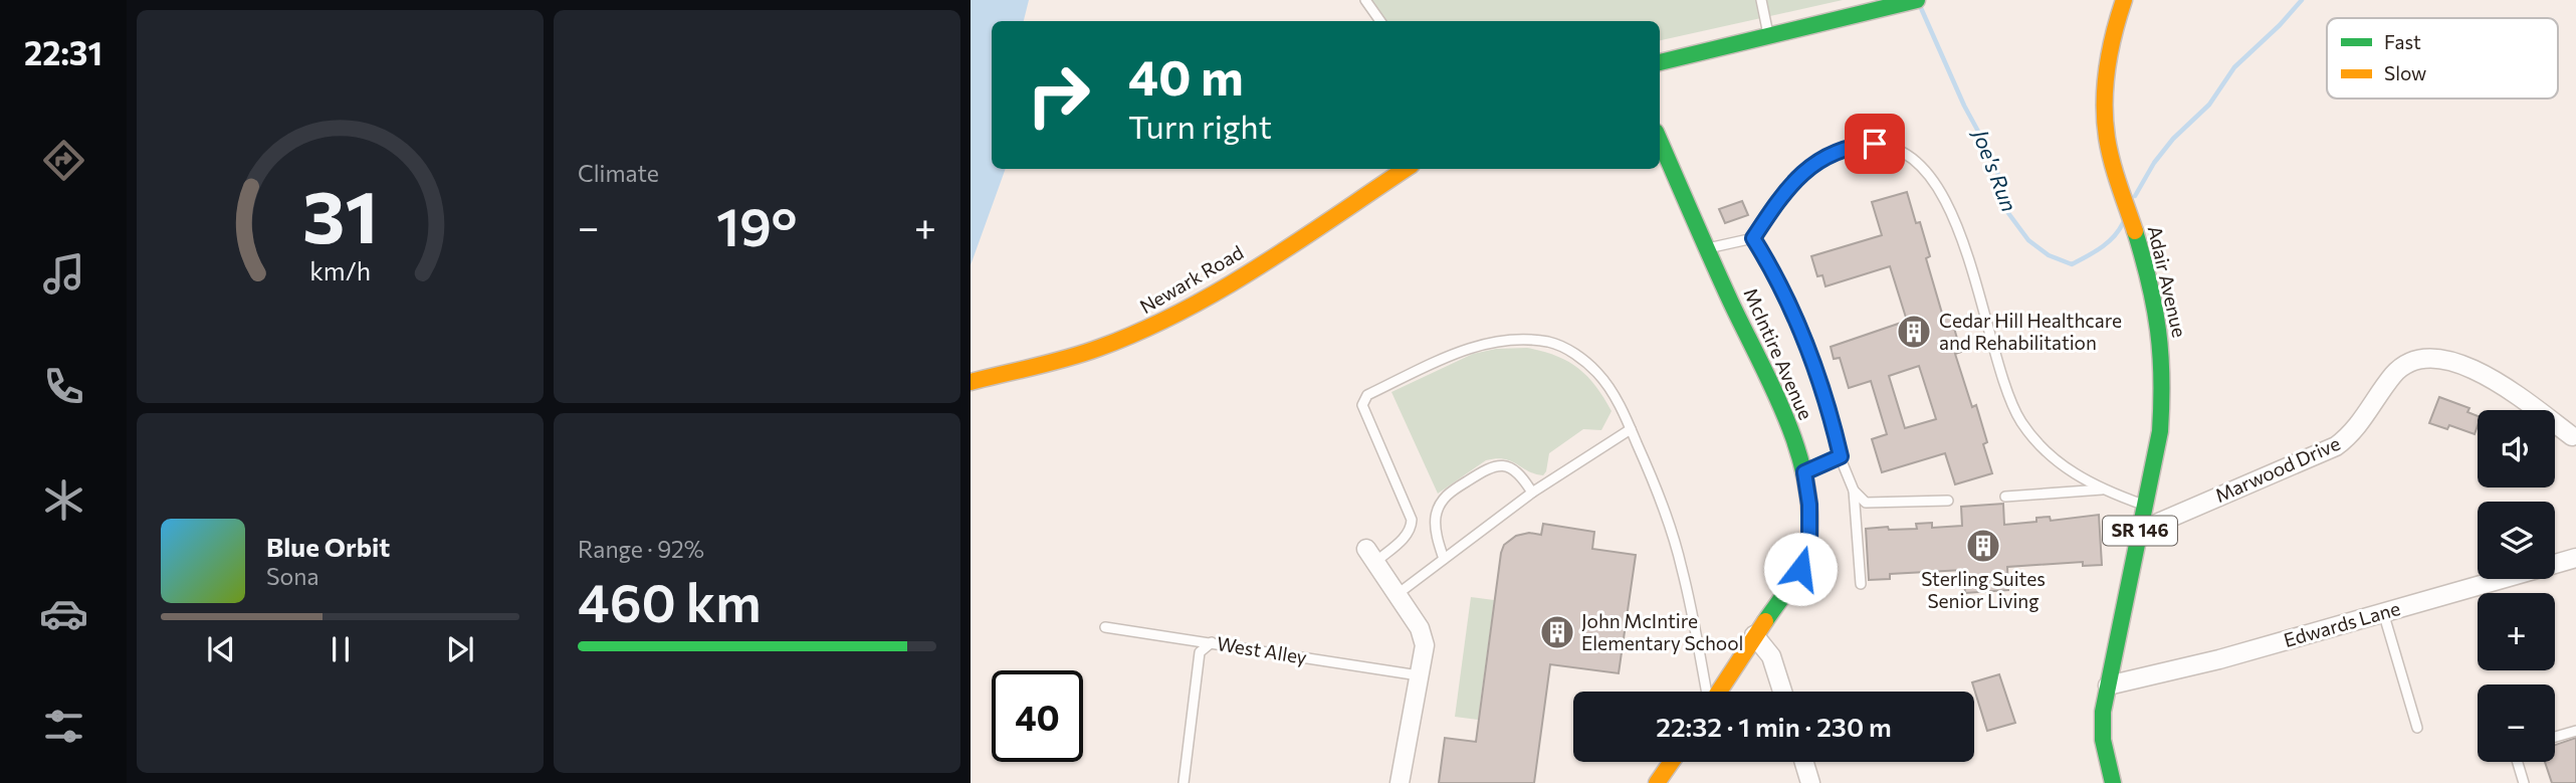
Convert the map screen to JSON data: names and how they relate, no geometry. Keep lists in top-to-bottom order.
{
  "streets": {
    "street": [
      "Newark Road",
      "Adair Avenue",
      "McIntire Avenue",
      "Marwood Drive",
      "SR 146",
      "Edwards Lane"
    ],
    "lane": ["West Alley"]
  },
  "crossings": [
    ["Adair Avenue", "Marwood Drive"],
    ["Adair Avenue", "Edwards Lane"]
  ],
  "water": ["Joe's Run"],
  "places": {
    "building": ["Cedar Hill Healthcare and Rehabilitation", "Sterling Suites Senior Living", "John McIntire Elementary School"]
  },
  "legend": ["Fast", "Slow"],
  "page": {
    "tabs": "22:31",
    "tile": [
      "Climate",
      ["Range · 92%", "460 km"]
    ],
    "turn": ["40 m", "Turn right"],
    "heat": ["−", "19°", "+"],
    "map_buttons": ["+", "−"],
    "song": ["Blue Orbit", "Sona"],
    "limit": "40",
    "trip": "22:32 · 1 min · 230 m",
    "gauge": ["31", "km/h"]
  }
}
